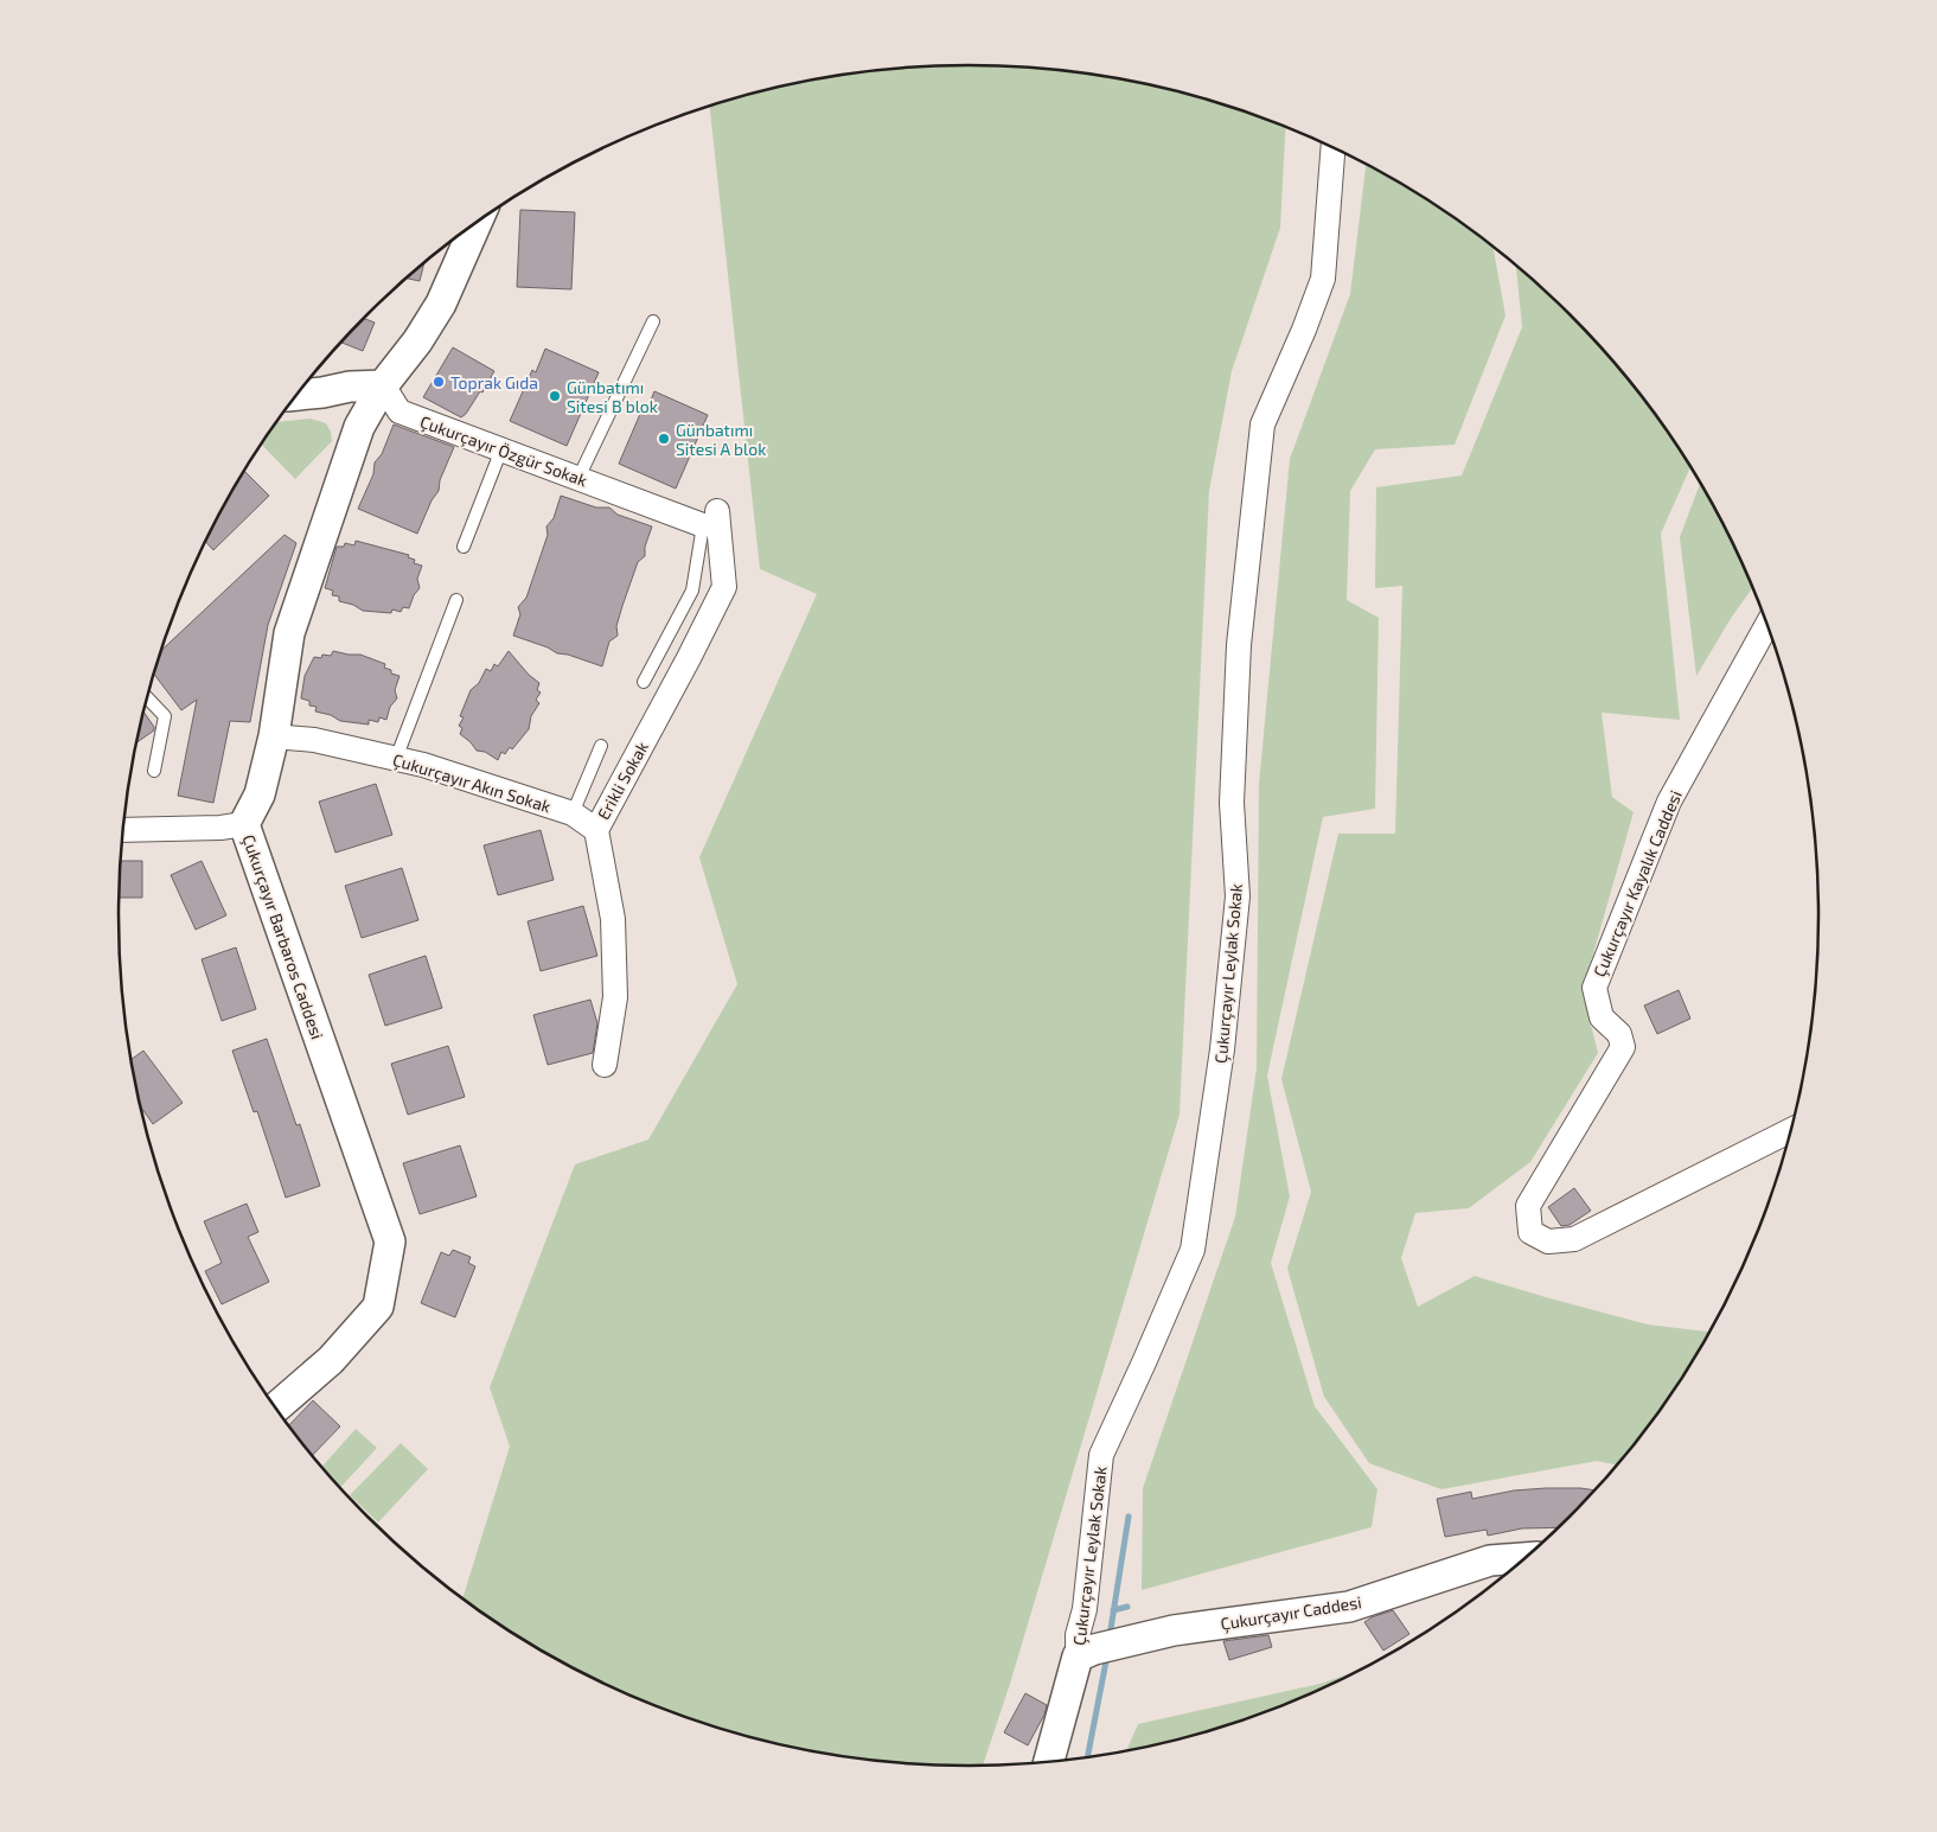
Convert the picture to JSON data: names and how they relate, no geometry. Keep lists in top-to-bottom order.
{
  "streets": {
    "street": [
      "Çukurçayır Özgür Sokak",
      "Erikli Sokak",
      "Çukurçayır Akın Sokak",
      "Çukurçayır Kayalık Caddesi",
      "Çukurçayır Barbaros Caddesi",
      "Çukurçayır Leylak Sokak",
      "Çukurçayır Caddesi"
    ]
  },
  "crossings": [
    ["Çukurçayır Özgür Sokak", "Erikli Sokak"],
    ["Çukurçayır Özgür Sokak", "Çukurçayır Barbaros Caddesi"],
    ["Erikli Sokak", "Çukurçayır Akın Sokak"],
    ["Çukurçayır Akın Sokak", "Çukurçayır Barbaros Caddesi"],
    ["Çukurçayır Leylak Sokak", "Çukurçayır Caddesi"]
  ],
  "places": ["Toprak Gıda", "Günbatımı Sitesi B blok", "Günbatımı Sitesi A blok"]
}
